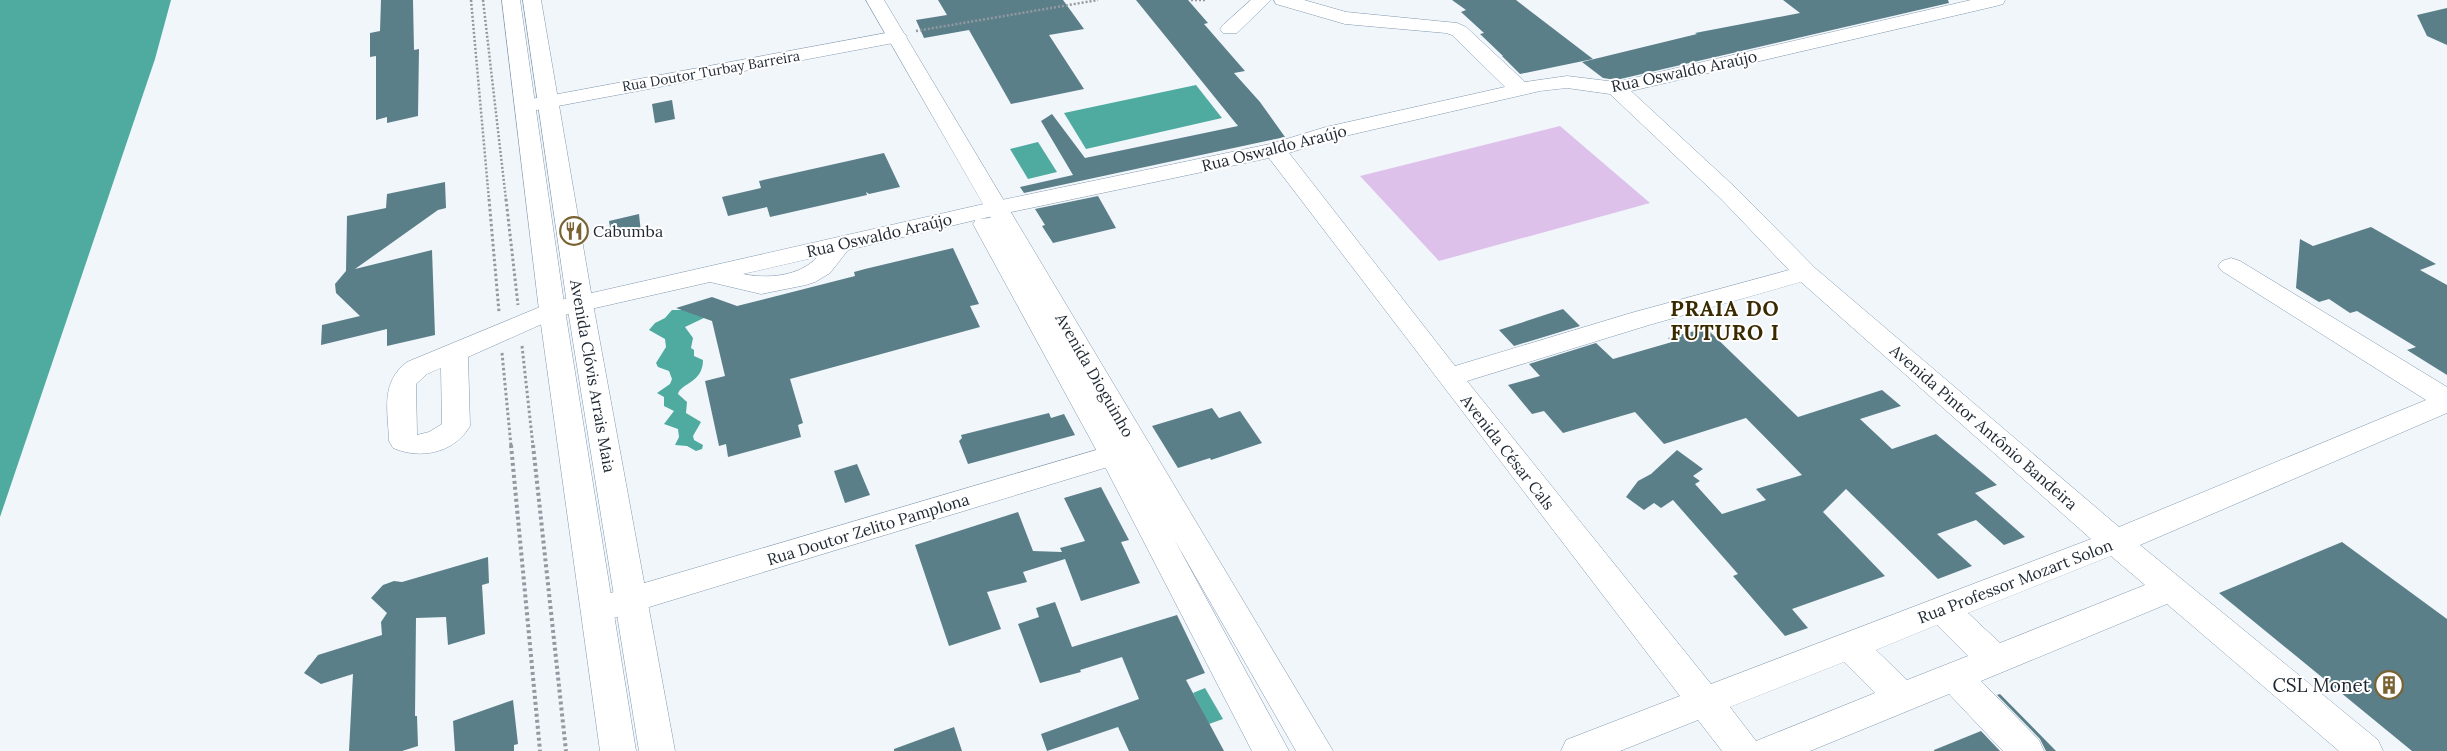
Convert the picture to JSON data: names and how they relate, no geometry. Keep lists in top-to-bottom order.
{
  "streets": {
    "street": [
      "Rua Doutor Turbay Barreira",
      "Rua Oswaldo Araújo",
      "Avenida Dioguinho",
      "Avenida Clóvis Arrais Maia",
      "Avenida Pintor Antônio Bandeira",
      "Avenida César Cals",
      "Rua Doutor Zelito Pamplona",
      "Rua Professor Mozart Solon"
    ]
  },
  "crossings": [
    ["Rua Doutor Turbay Barreira", "Avenida Dioguinho"],
    ["Rua Doutor Turbay Barreira", "Avenida Clóvis Arrais Maia"],
    ["Rua Oswaldo Araújo", "Avenida Dioguinho"],
    ["Rua Oswaldo Araújo", "Avenida Clóvis Arrais Maia"],
    ["Rua Oswaldo Araújo", "Avenida Pintor Antônio Bandeira"],
    ["Rua Oswaldo Araújo", "Avenida César Cals"],
    ["Avenida Dioguinho", "Rua Doutor Zelito Pamplona"],
    ["Avenida Clóvis Arrais Maia", "Rua Doutor Zelito Pamplona"],
    ["Avenida Pintor Antônio Bandeira", "Rua Professor Mozart Solon"],
    ["Avenida César Cals", "Rua Professor Mozart Solon"]
  ],
  "districts": ["PRAIA DO FUTURO I"],
  "places": {
    "restaurant": ["Cabumba"],
    "building": ["CSL Monet"]
  }
}
